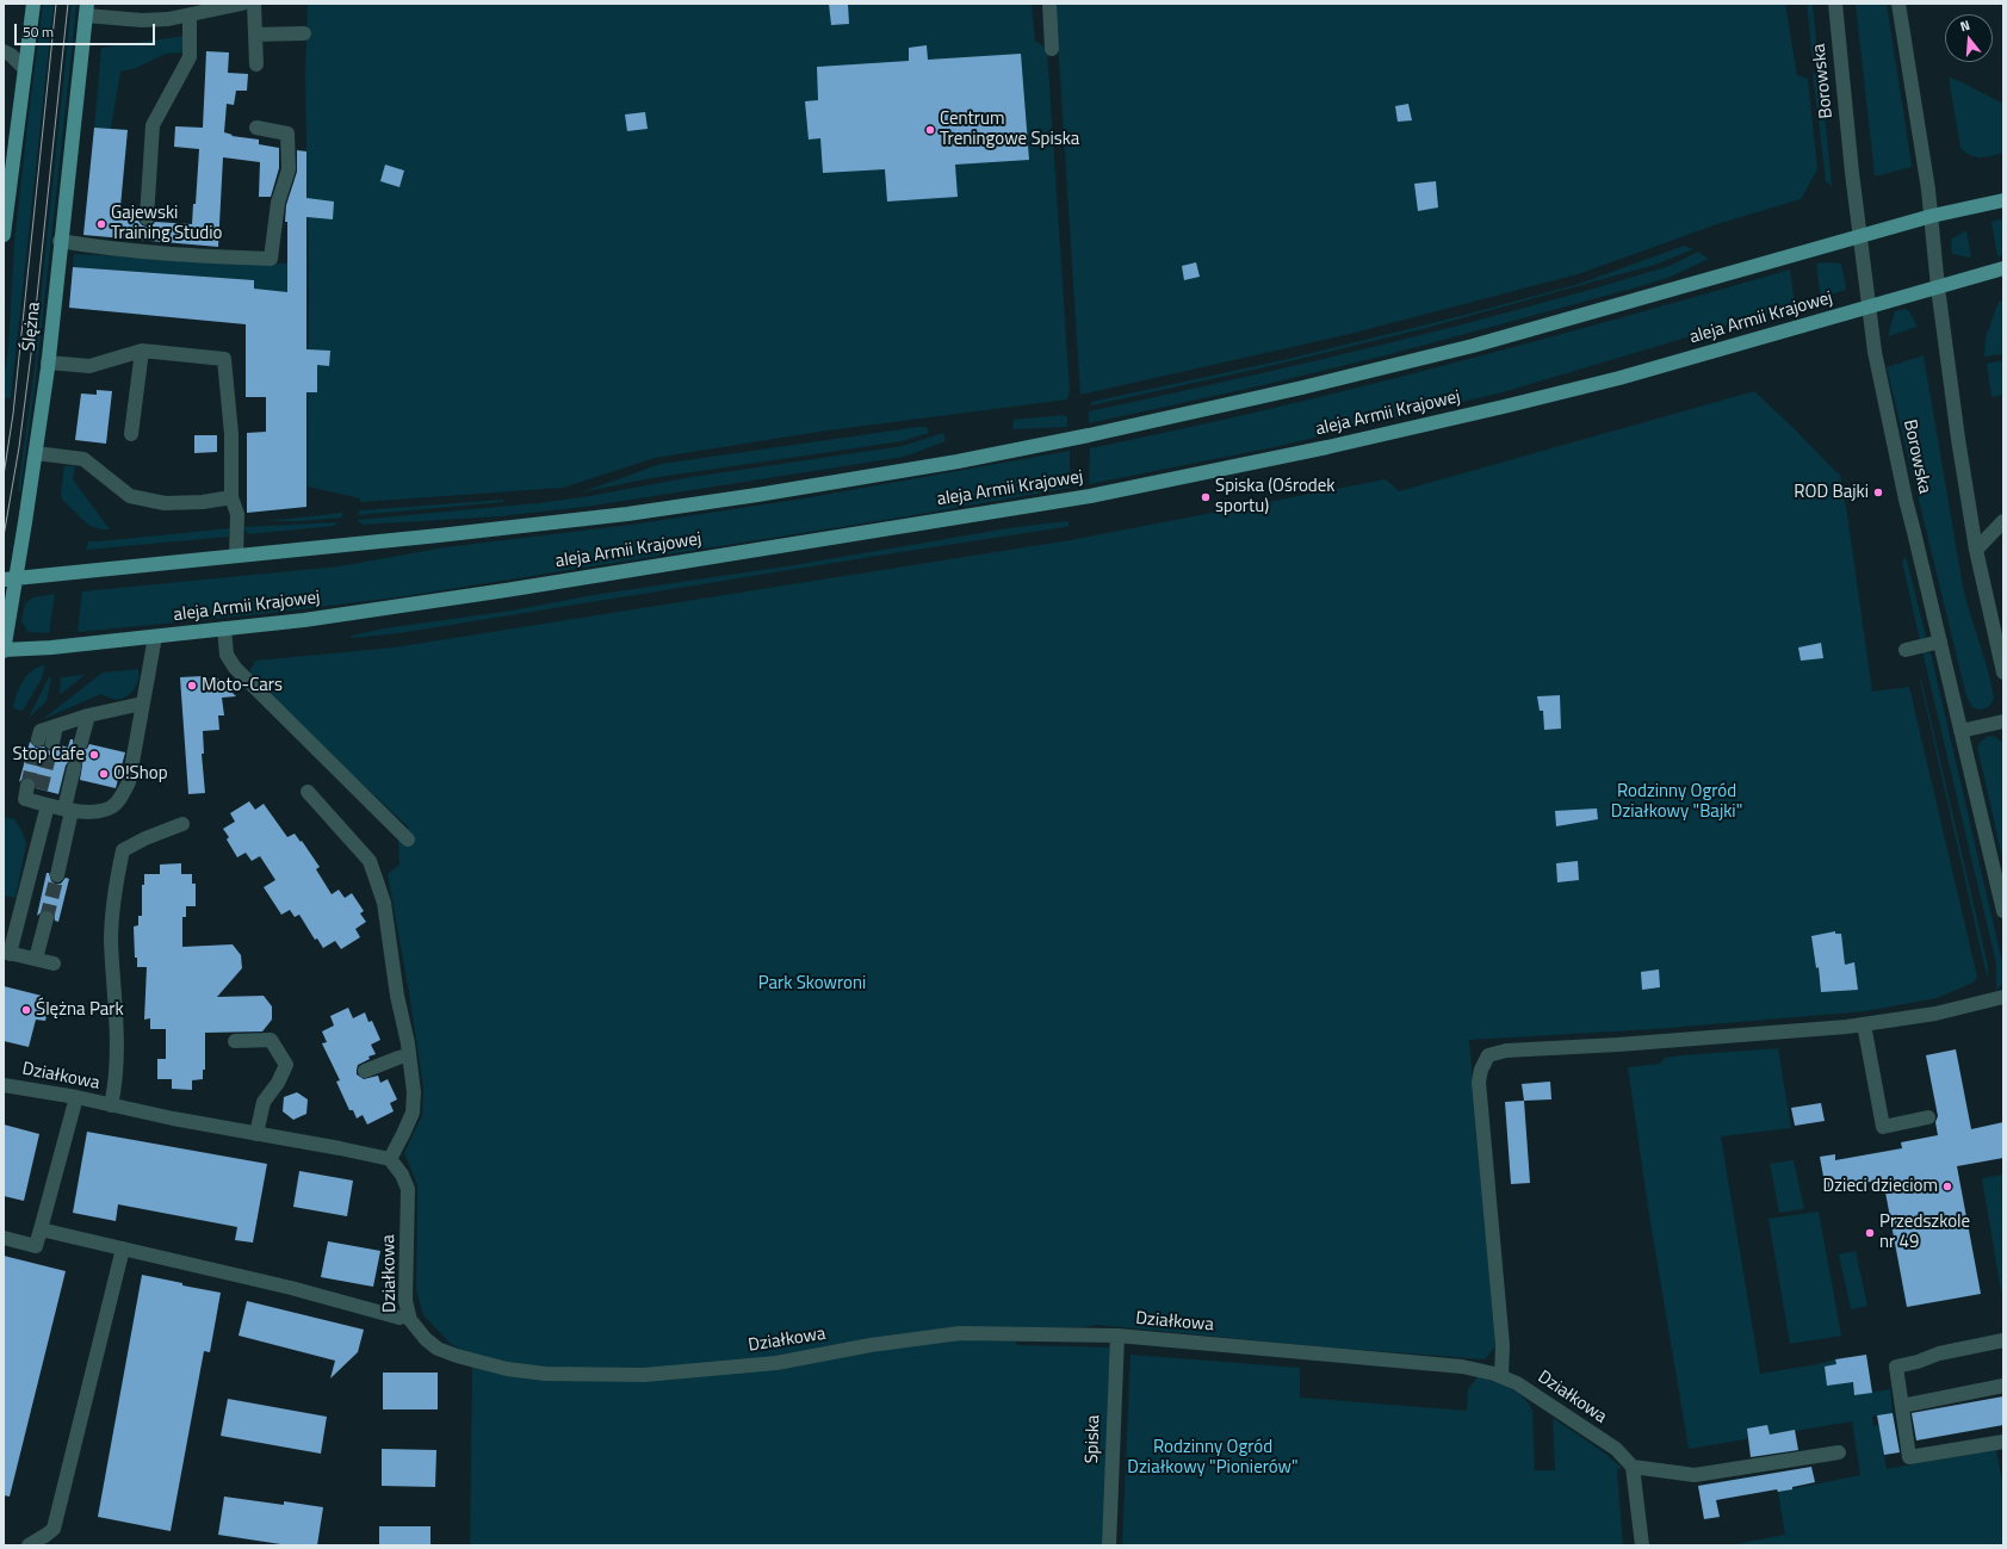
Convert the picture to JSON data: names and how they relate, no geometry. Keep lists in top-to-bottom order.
{
  "streets": {
    "main road": ["aleja Armii Krajowej", "Ślężna"],
    "street": ["Borowska", "Działkowa", "Spiska"]
  },
  "crossings": [
    ["Borowska", "aleja Armii Krajowej"],
    ["aleja Armii Krajowej", "Ślężna"],
    ["Działkowa", "Spiska"]
  ],
  "parks": ["Rodzinny Ogród Działkowy \"Bajki\"", "Park Skowroni", "Rodzinny Ogród Działkowy \"Pionierów\""],
  "places": [
    "Centrum Treningowe Spiska",
    "Gajewski Training Studio",
    "ROD Bajki",
    "Spiska (Ośrodek sportu)",
    "Moto-Cars",
    "Stop Cafe",
    "O!Shop",
    "Ślężna Park",
    "Dzieci dzieciom",
    "Przedszkole nr 49"
  ],
  "scale_bar": "50 m",
  "north": "top"
}
